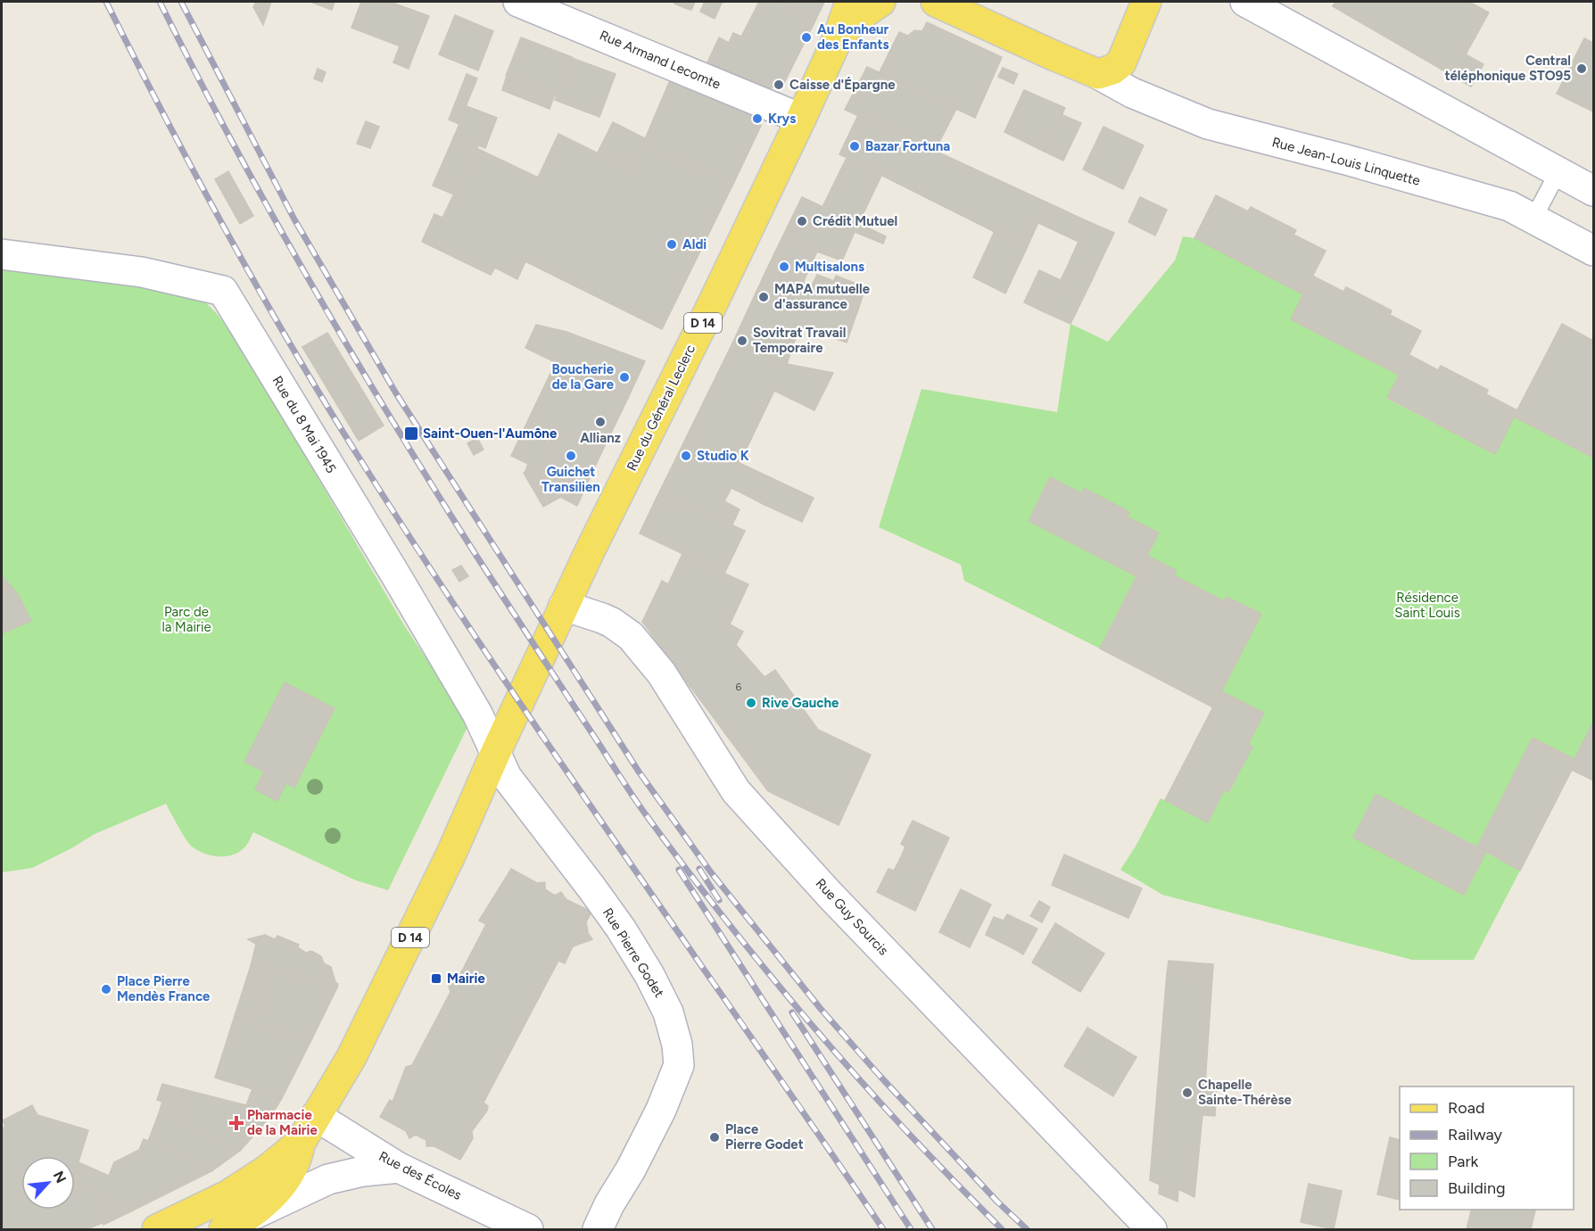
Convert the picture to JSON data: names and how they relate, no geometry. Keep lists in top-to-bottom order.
{
  "streets": {
    "main road": ["Rue Jean-Louis Linquette", "D 14", "Rue du Général Leclerc"],
    "street": [
      "Rue Armand Lecomte",
      "Rue du 8 Mai 1945",
      "Rue Guy Sourcis",
      "Rue Pierre Godet",
      "Rue des Écoles"
    ]
  },
  "crossings": [
    ["Rue Armand Lecomte", "Rue du Général Leclerc"],
    ["D 14", "Rue du Général Leclerc"],
    ["D 14", "Rue du 8 Mai 1945"],
    ["D 14", "Rue Pierre Godet"],
    ["D 14", "Rue des Écoles"],
    ["Rue du Général Leclerc", "Rue du 8 Mai 1945"],
    ["Rue du Général Leclerc", "Rue Guy Sourcis"],
    ["Rue du Général Leclerc", "Rue Pierre Godet"],
    ["Rue du 8 Mai 1945", "Rue Pierre Godet"]
  ],
  "parks": ["Résidence Saint Louis", "Parc de la Mairie"],
  "places": {
    "other": [
      "Au Bonheur des Enfants",
      "Central téléphonique STO95",
      "Caisse d'Épargne",
      "Krys",
      "Bazar Fortuna",
      "Crédit Mutuel",
      "Aldi",
      "Multisalons",
      "MAPA mutuelle d'assurance",
      "Sovitrat Travail Temporaire",
      "Boucherie de la Gare",
      "Allianz",
      "Guichet Transilien",
      "Studio K",
      "Rive Gauche",
      "Place Pierre Mendès France",
      "Chapelle Sainte-Thérèse",
      "Place Pierre Godet"
    ],
    "transit": ["Saint-Ouen-l'Aumône", "Mairie"],
    "health": ["Pharmacie de la Mairie"]
  },
  "house_numbers": ["6"],
  "legend": [
    "Road",
    "Railway",
    "Park",
    "Building"
  ],
  "north": "top right"
}
